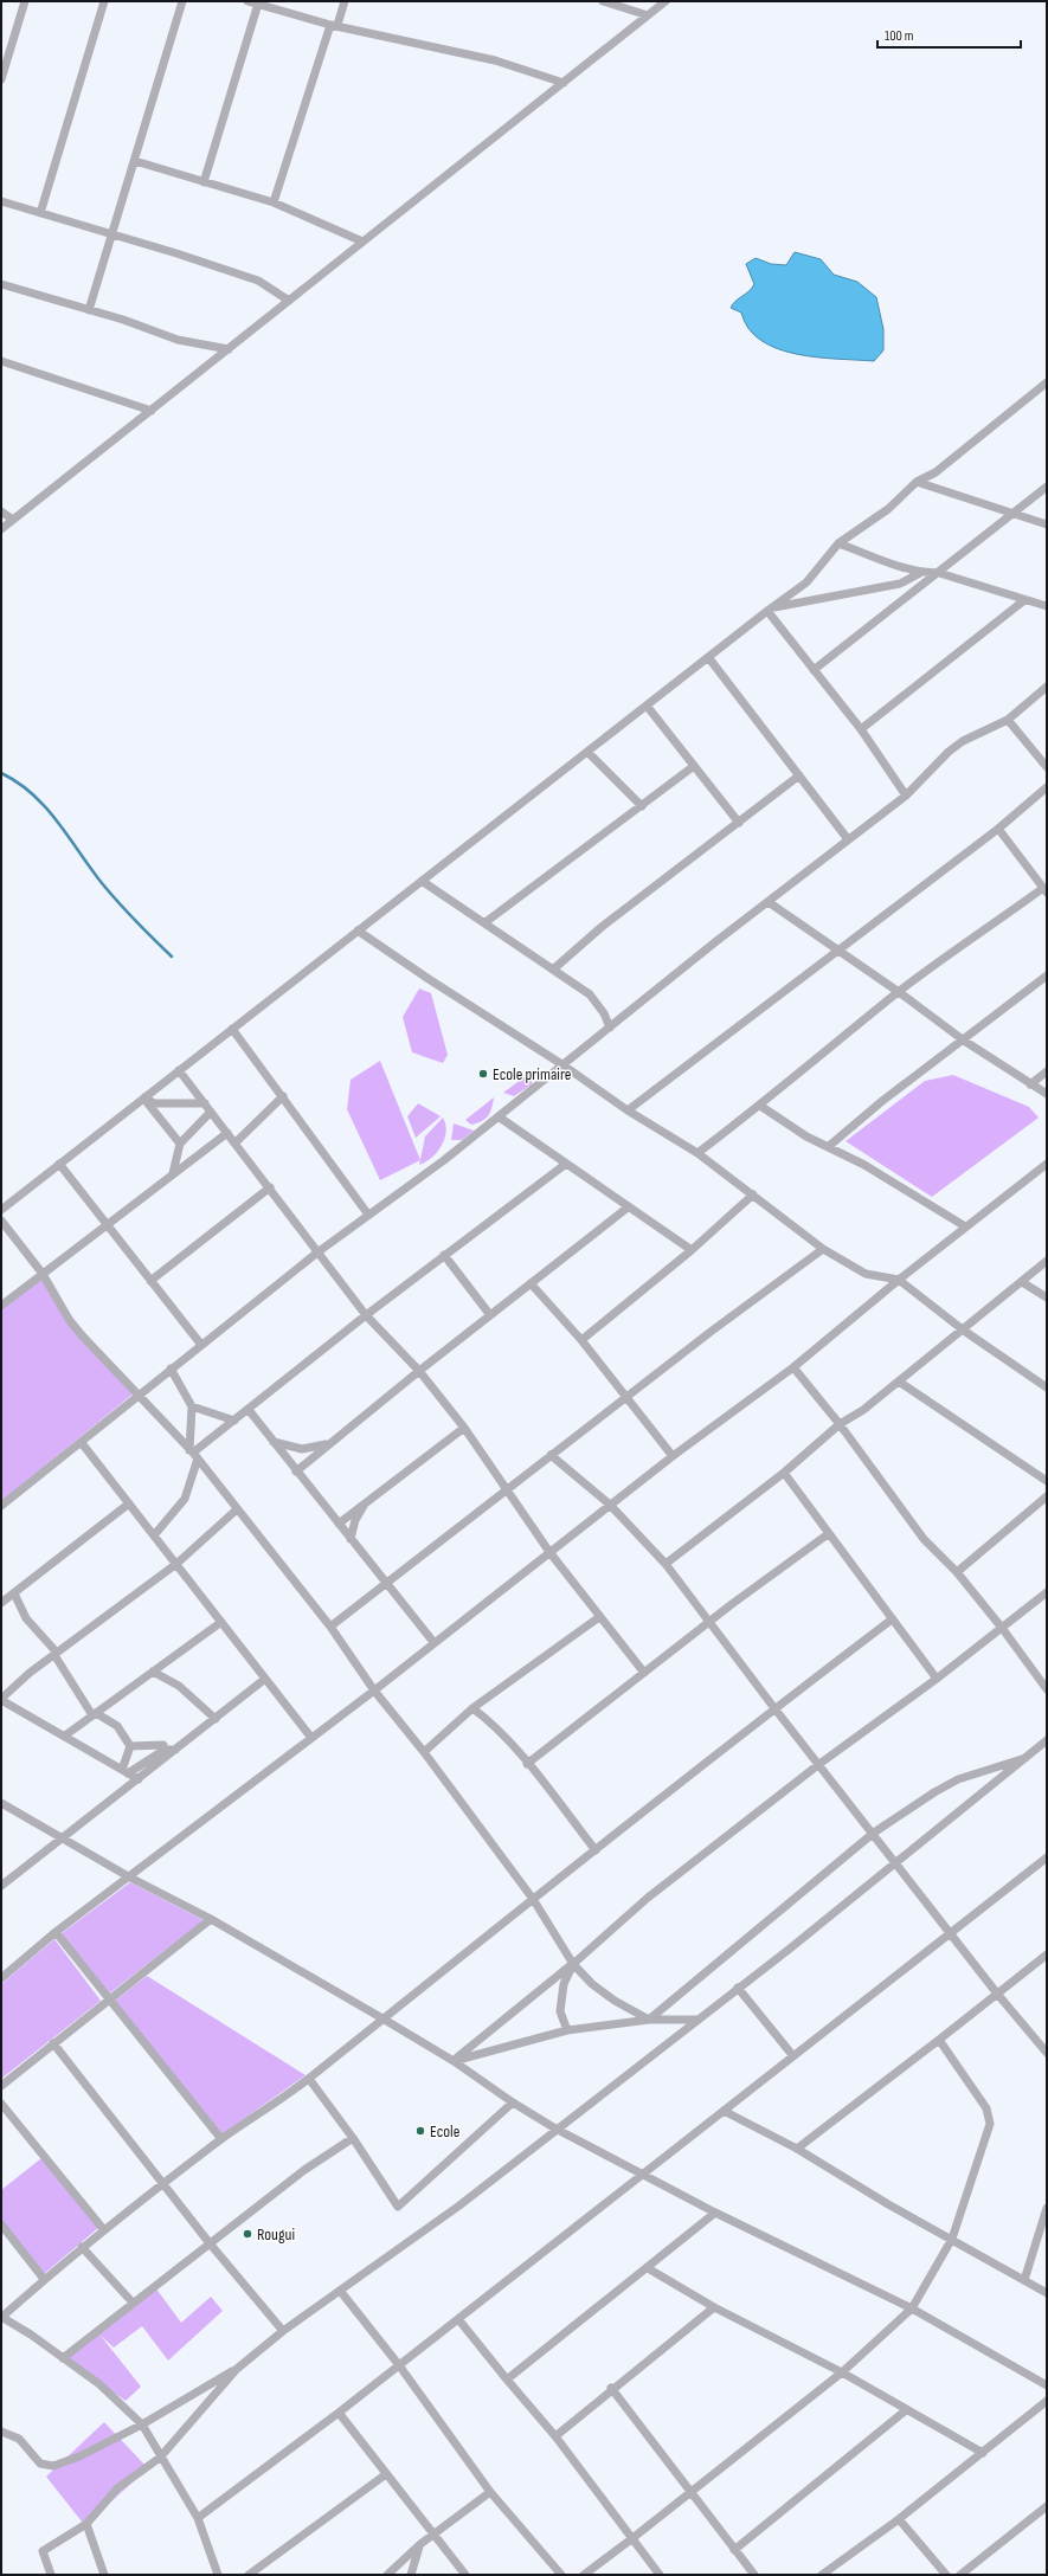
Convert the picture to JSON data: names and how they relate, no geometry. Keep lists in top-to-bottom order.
{
  "places": ["Ecole primaire", "Ecole", "Rougui"],
  "scale_bar": "100 m"
}
